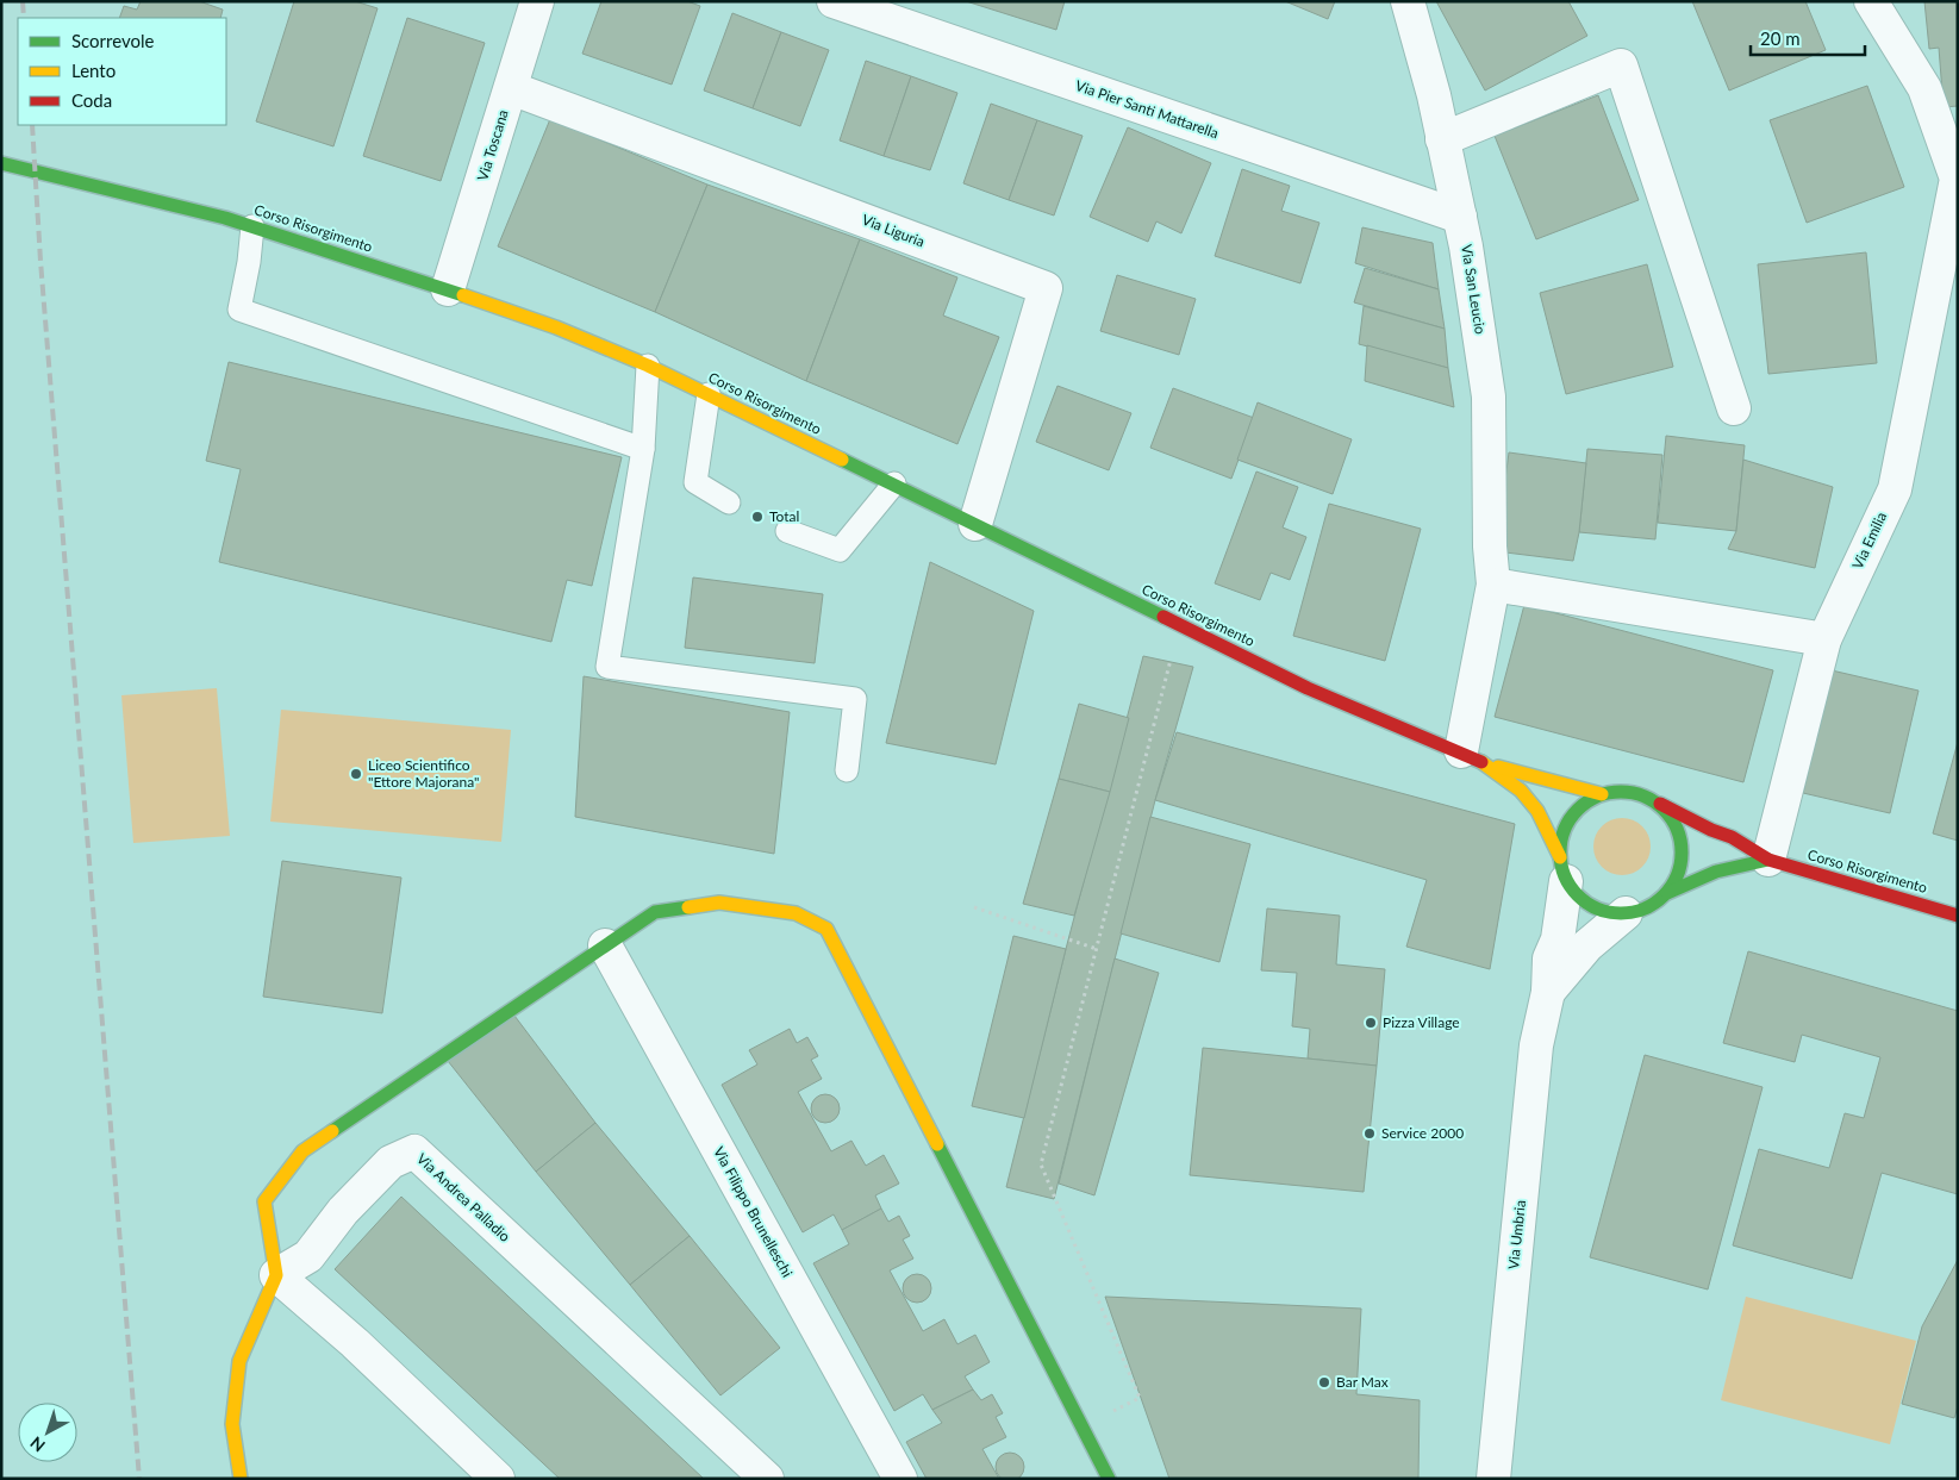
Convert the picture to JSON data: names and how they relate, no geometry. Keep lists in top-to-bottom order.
{
  "streets": {
    "street": [
      "Via Pier Santi Mattarella",
      "Via Toscana",
      "Corso Risorgimento",
      "Via Liguria",
      "Via San Leucio",
      "Via Emilia",
      "Via Andrea Palladio",
      "Via Filippo Brunelleschi",
      "Via Umbria"
    ]
  },
  "crossings": [
    ["Via Pier Santi Mattarella", "Via San Leucio"],
    ["Via Toscana", "Corso Risorgimento"],
    ["Via Toscana", "Via Liguria"],
    ["Corso Risorgimento", "Via Liguria"],
    ["Corso Risorgimento", "Via San Leucio"],
    ["Corso Risorgimento", "Via Emilia"],
    ["Corso Risorgimento", "Via Umbria"]
  ],
  "places": [
    "Total",
    "Liceo Scientifico \"Ettore Majorana\"",
    "Pizza Village",
    "Service 2000",
    "Bar Max"
  ],
  "legend": ["Scorrevole", "Lento", "Coda"],
  "scale_bar": "20 m",
  "north": "bottom left"
}
